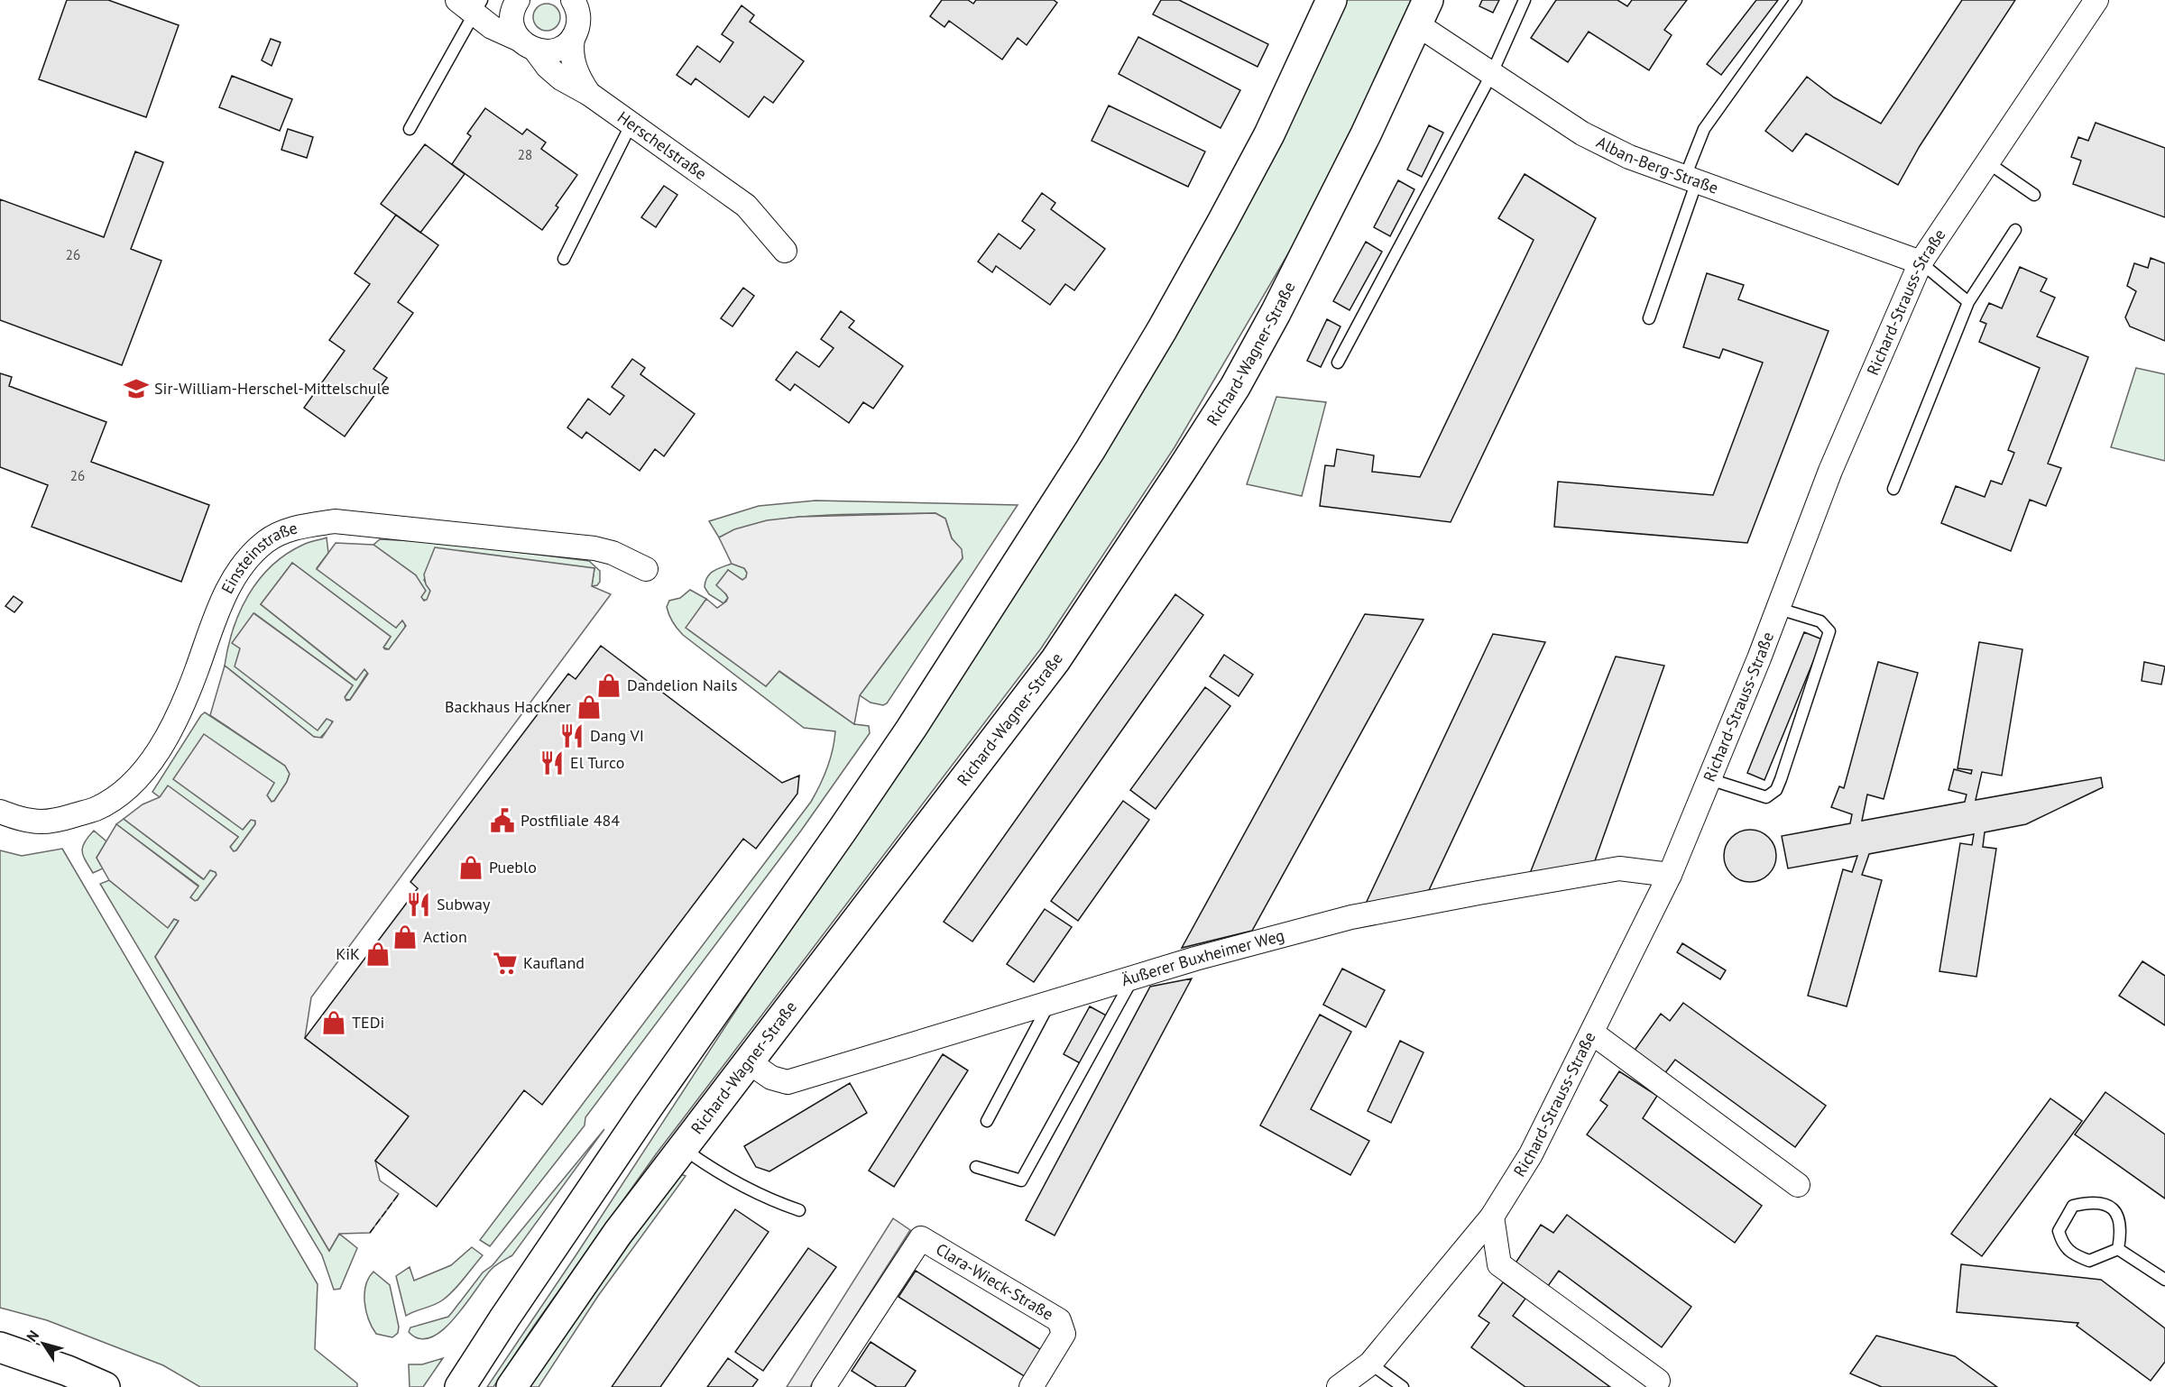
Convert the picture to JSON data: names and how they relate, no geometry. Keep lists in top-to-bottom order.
{
  "streets": {
    "main road": ["Richard-Wagner-Straße"],
    "street": [
      "Herschelstraße",
      "Alban-Berg-Straße",
      "Richard-Strauss-Straße",
      "Einsteinstraße",
      "Äußerer Buxheimer Weg",
      "Clara-Wieck-Straße"
    ]
  },
  "crossings": [
    ["Alban-Berg-Straße", "Richard-Strauss-Straße"],
    ["Alban-Berg-Straße", "Richard-Wagner-Straße"],
    ["Richard-Strauss-Straße", "Äußerer Buxheimer Weg"],
    ["Richard-Wagner-Straße", "Äußerer Buxheimer Weg"]
  ],
  "places": {
    "school or university": ["Sir-William-Herschel-Mittelschule"],
    "shop": [
      "Dandelion Nails",
      "Backhaus Hackner",
      "Pueblo",
      "Action",
      "KiK",
      "TEDi"
    ],
    "restaurant": ["Dang VI", "El Turco", "Subway"],
    "public building": ["Postfiliale 484"],
    "supermarket": ["Kaufland"]
  },
  "house_numbers": ["28", "26", "26"],
  "north": "top left"
}
